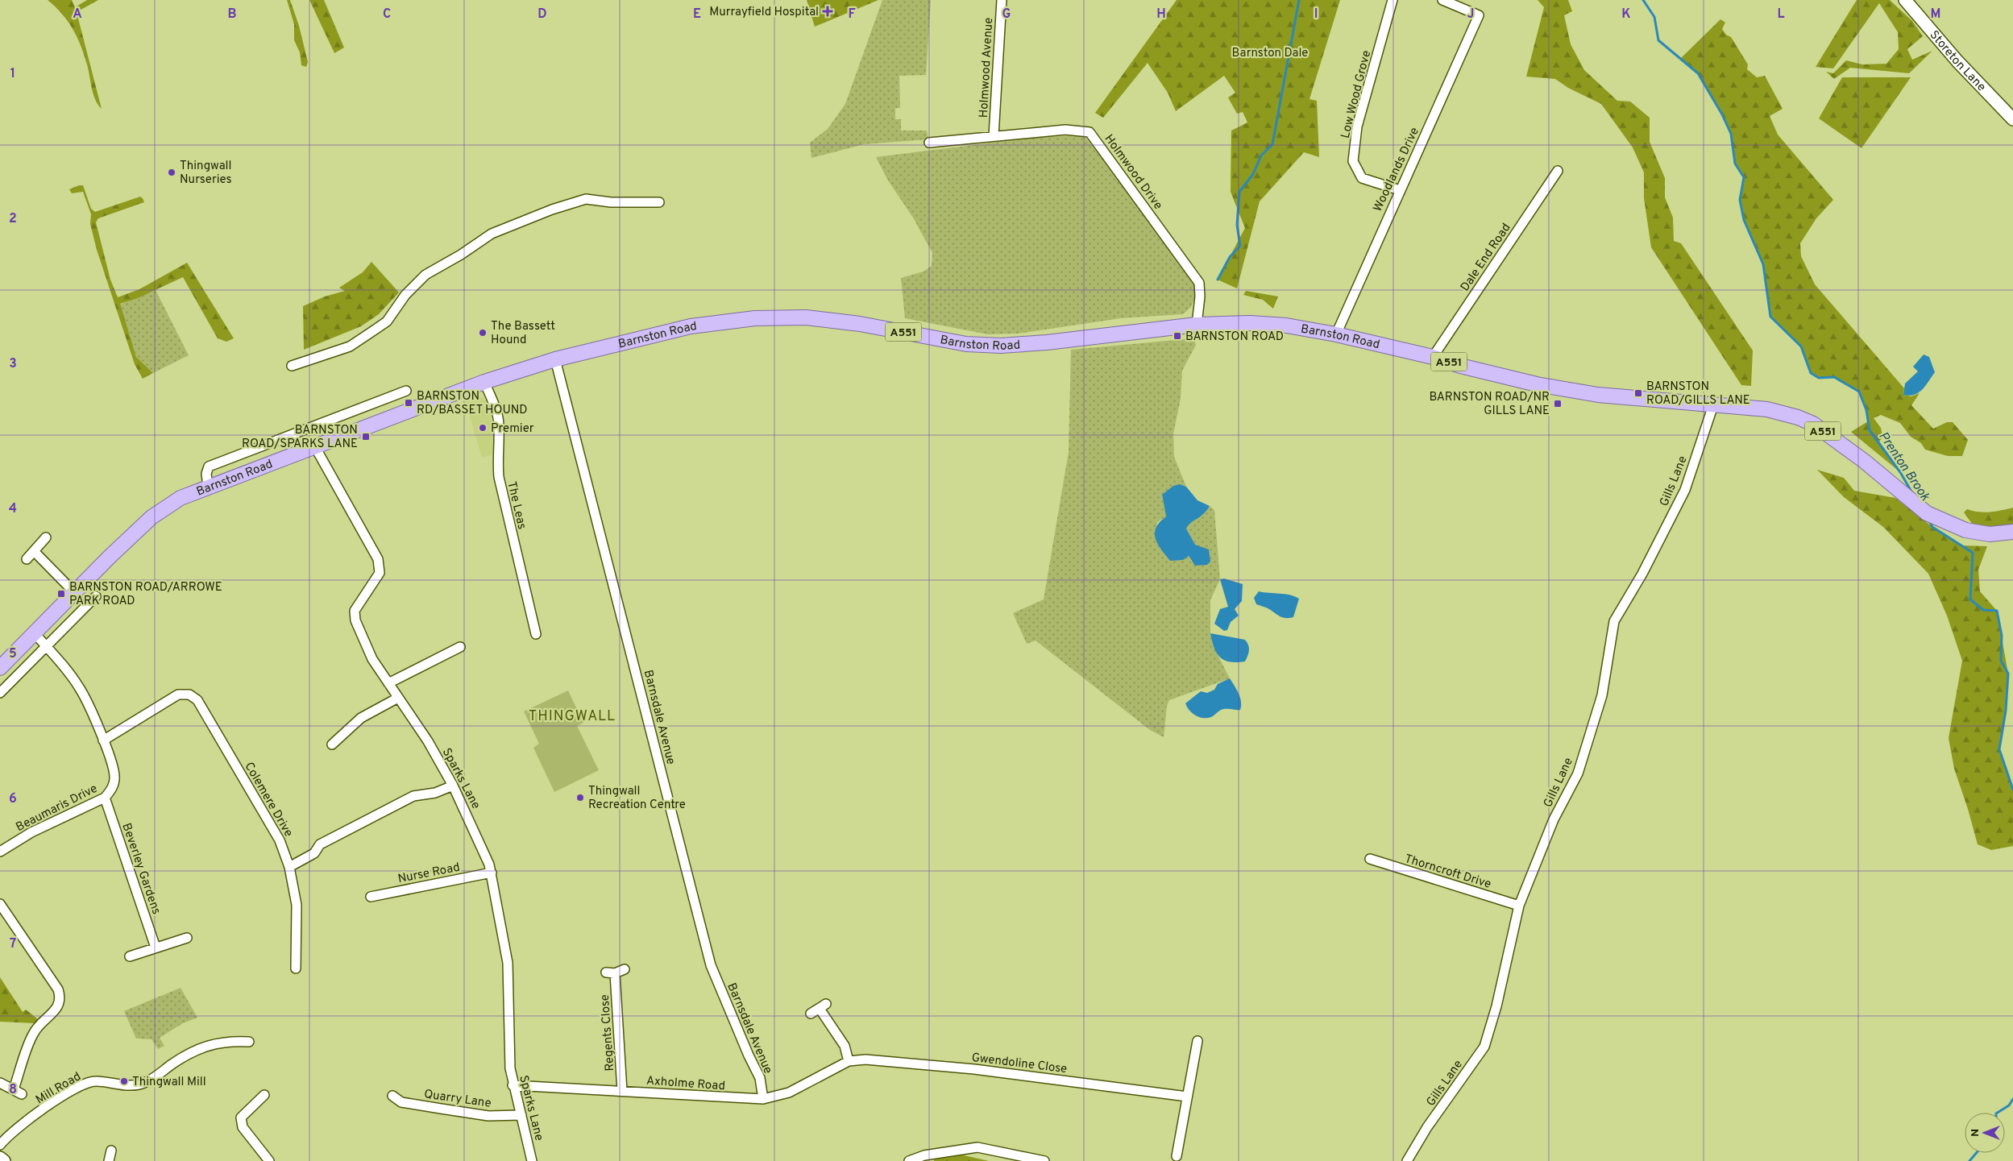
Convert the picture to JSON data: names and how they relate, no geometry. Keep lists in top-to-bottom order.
{
  "streets": {
    "main road": ["A551", "Barnston Road"],
    "street": [
      "Storeton Lane",
      "Holmwood Avenue",
      "Low Wood Grove",
      "Woodlands Drive",
      "Holmwood Drive",
      "Dale End Road",
      "Gills Lane",
      "The Leas",
      "Barnsdale Avenue",
      "Sparks Lane",
      "Colemere Drive",
      "Beaumaris Drive",
      "Beverley Gardens",
      "Thorncroft Drive",
      "Nurse Road",
      "Regents Close",
      "Gwendoline Close",
      "Axholme Road",
      "Mill Road",
      "Quarry Lane"
    ]
  },
  "crossings": [
    ["Holmwood Avenue", "Holmwood Drive"],
    ["Low Wood Grove", "Woodlands Drive"],
    ["Woodlands Drive", "Barnston Road"],
    ["Holmwood Drive", "Barnston Road"],
    ["Dale End Road", "Barnston Road"],
    ["Barnston Road", "Gills Lane"],
    ["Barnston Road", "The Leas"],
    ["Barnston Road", "Barnsdale Avenue"],
    ["Barnston Road", "Sparks Lane"],
    ["Barnston Road", "Beaumaris Drive"],
    ["Gills Lane", "Thorncroft Drive"],
    ["Barnsdale Avenue", "Axholme Road"],
    ["Sparks Lane", "Nurse Road"],
    ["Sparks Lane", "Axholme Road"],
    ["Sparks Lane", "Quarry Lane"],
    ["Colemere Drive", "Beaumaris Drive"],
    ["Beaumaris Drive", "Beverley Gardens"],
    ["Regents Close", "Axholme Road"],
    ["Gwendoline Close", "Axholme Road"]
  ],
  "districts": ["THINGWALL"],
  "water": ["Prenton Brook"],
  "parks": ["Barnston Dale"],
  "places": {
    "health": ["Murrayfield Hospital"],
    "other": [
      "Thingwall Nurseries",
      "The Bassett Hound",
      "Premier",
      "Thingwall Recreation Centre",
      "Thingwall Mill"
    ],
    "transit": [
      "BARNSTON ROAD",
      "BARNSTON ROAD/GILLS LANE",
      "BARNSTON RD/BASSET HOUND",
      "BARNSTON ROAD/NR GILLS LANE",
      "BARNSTON ROAD/SPARKS LANE",
      "BARNSTON ROAD/ARROWE PARK ROAD"
    ]
  },
  "north": "left",
  "grid": {
    "columns": [
      "A",
      "B",
      "C",
      "D",
      "E",
      "F",
      "G",
      "H",
      "I",
      "J",
      "K",
      "L",
      "M"
    ],
    "rows": [
      "1",
      "2",
      "3",
      "4",
      "5",
      "6",
      "7",
      "8"
    ]
  }
}
